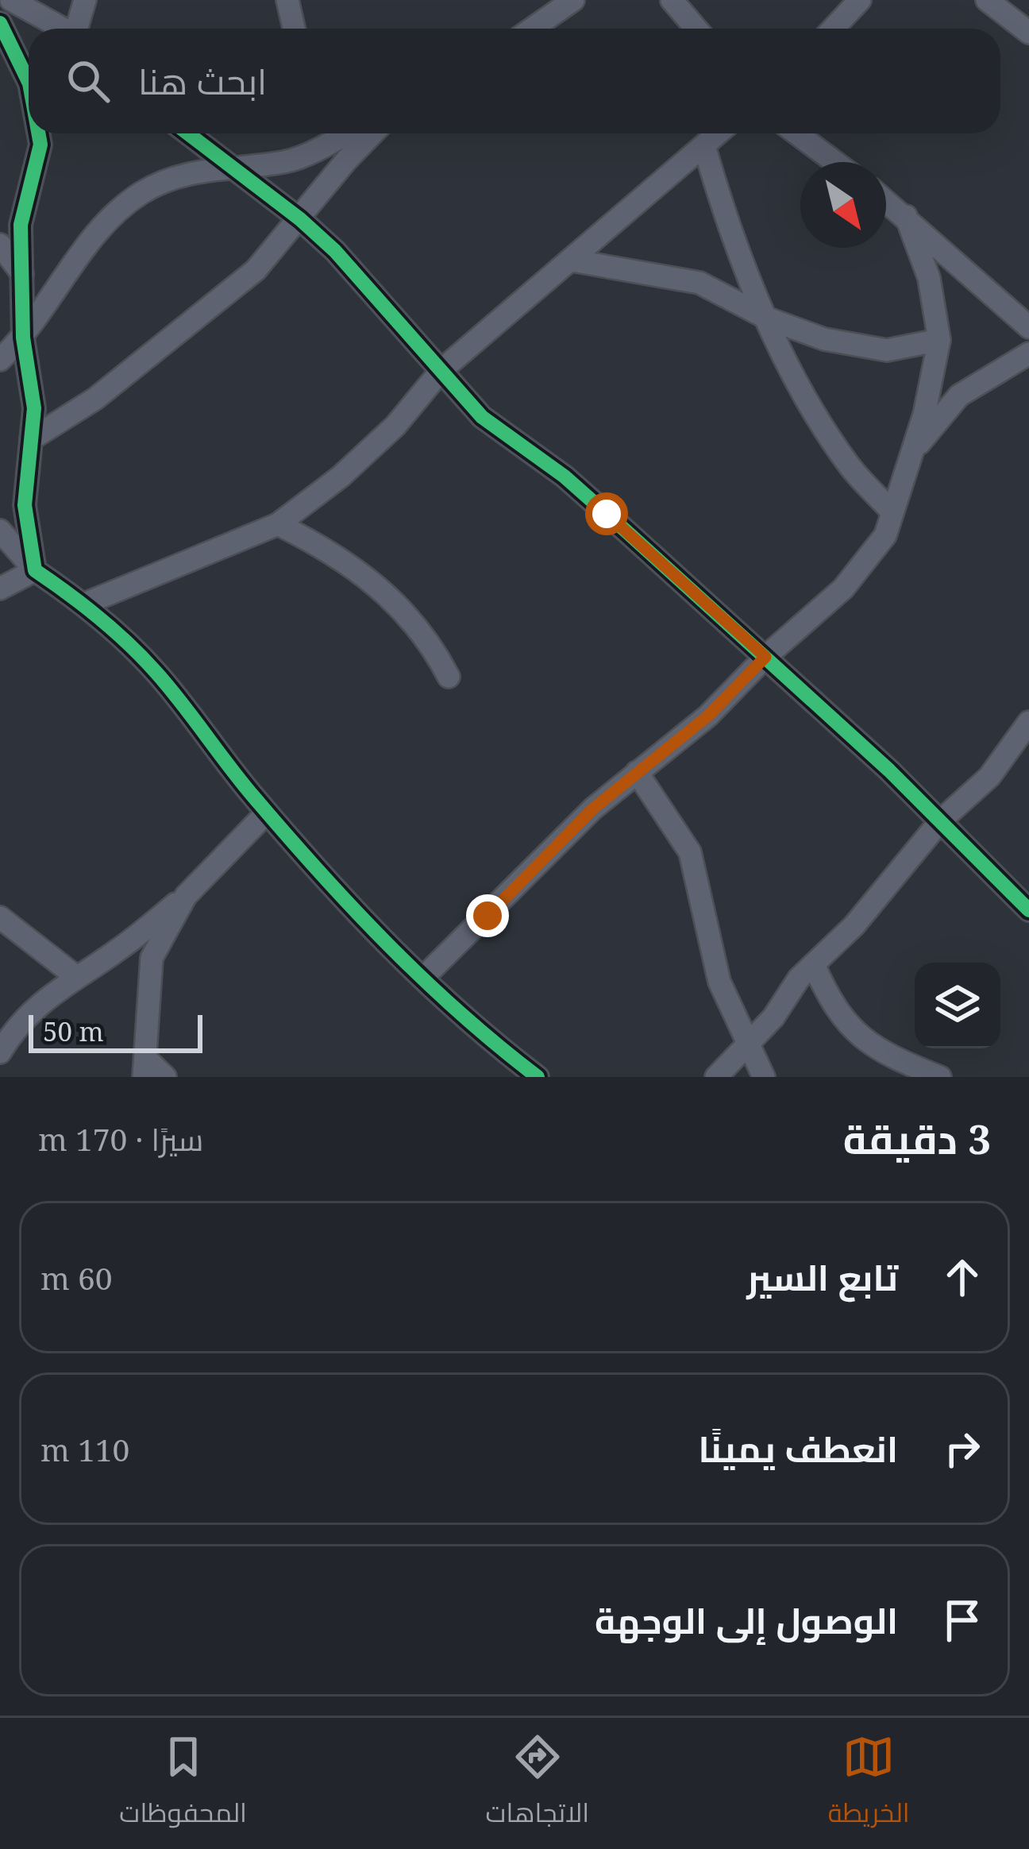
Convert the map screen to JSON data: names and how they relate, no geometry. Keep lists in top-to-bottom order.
{
  "scale_bar": "50 m",
  "north": "bottom right",
  "page": {
    "search": "ابحث هنا",
    "scale": "50 m",
    "heading": ["3 دقيقة", "سيرًا · 170 m"],
    "list": [
      ["تابع السير", "60 m"],
      ["انعطف يمينًا", "110 m"],
      "الوصول إلى الوجهة"
    ],
    "nav": ["الخريطة", "الاتجاهات", "المحفوظات"]
  }
}
